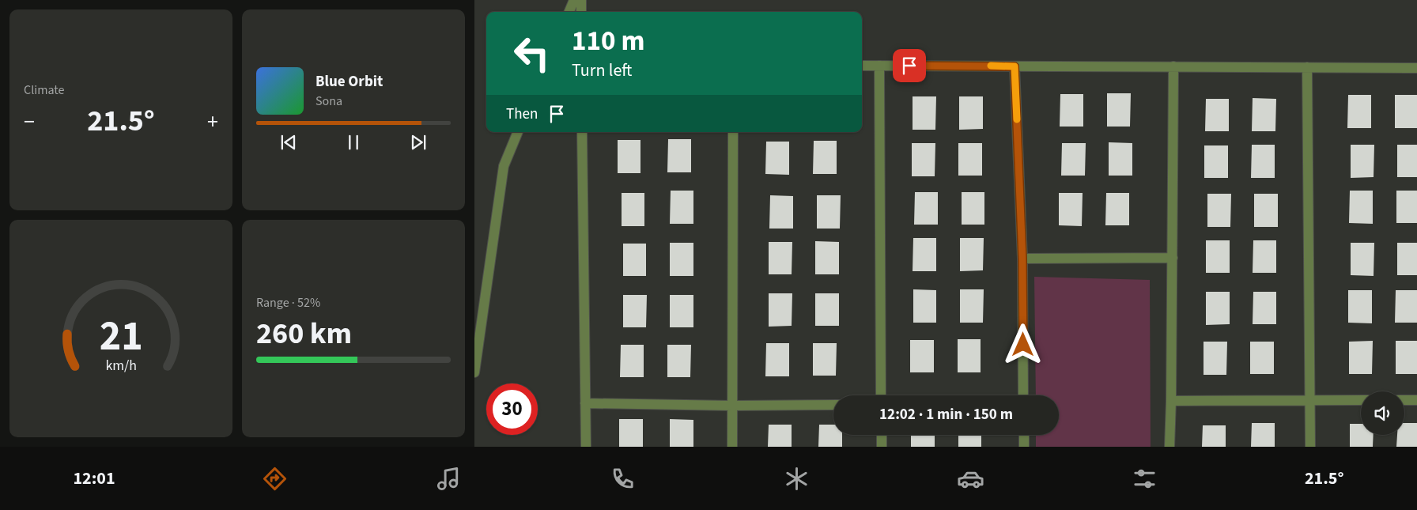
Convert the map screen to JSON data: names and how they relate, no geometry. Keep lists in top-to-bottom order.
{
  "page": {
    "tile": [
      "Climate",
      ["Range · 52%", "260 km"]
    ],
    "turn": ["110 m", "Turn left"],
    "song": ["Blue Orbit", "Sona"],
    "then": "Then",
    "heat": ["−", "21.5°", "+"],
    "limit": "30",
    "trip": "12:02 · 1 min · 150 m",
    "tabs": ["12:01", "21.5°"],
    "gauge": ["21", "km/h"]
  }
}
